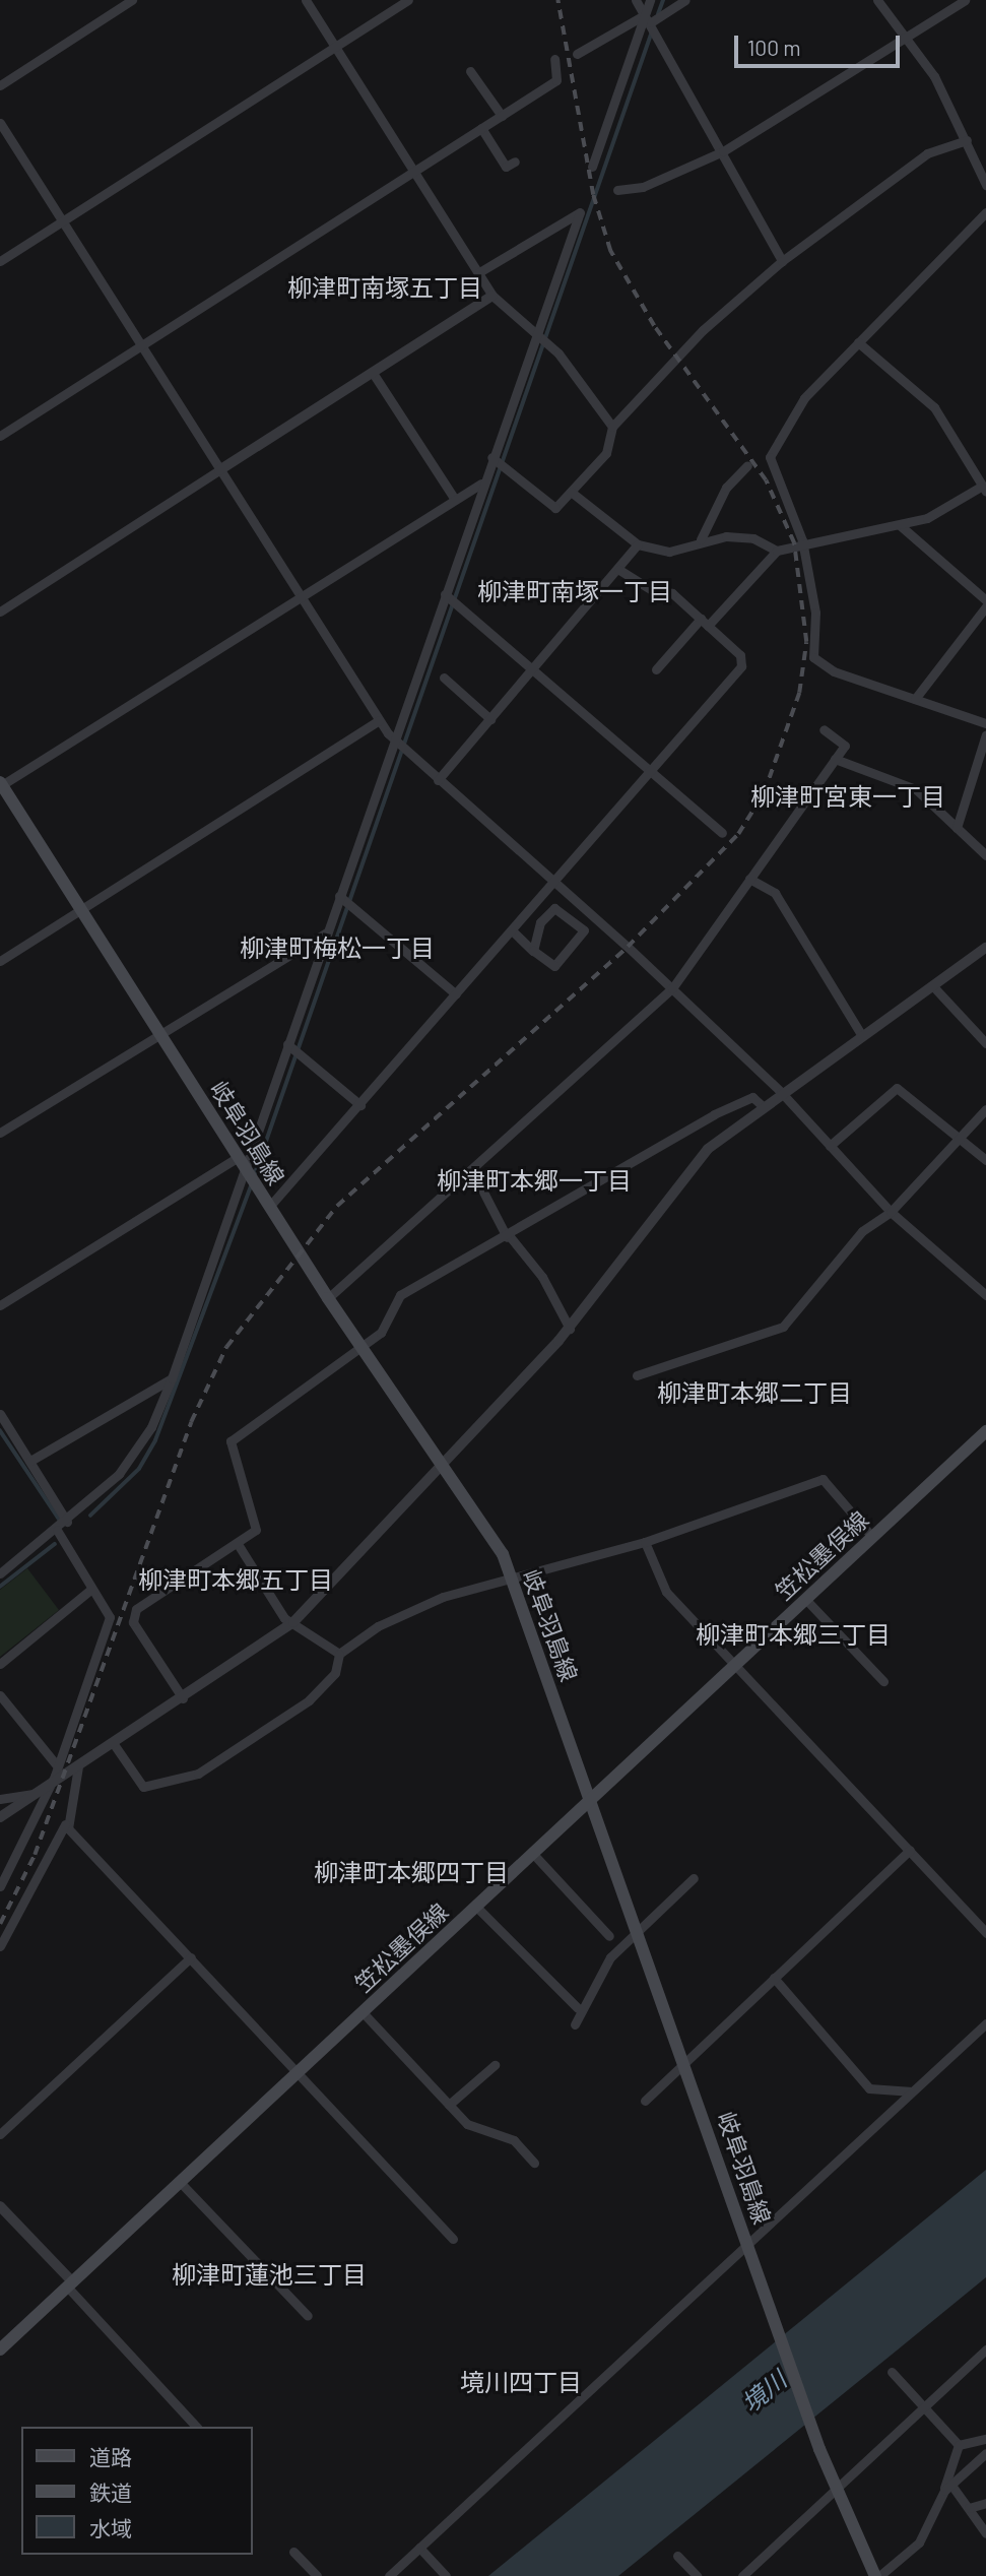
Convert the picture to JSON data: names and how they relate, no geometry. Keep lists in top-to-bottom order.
{
  "streets": {
    "main road": ["岐阜羽島線", "笠松墨俣線"]
  },
  "crossings": [
    ["岐阜羽島線", "笠松墨俣線"]
  ],
  "districts": [
    "柳津町南塚五丁目",
    "柳津町南塚一丁目",
    "柳津町宮東一丁目",
    "柳津町梅松一丁目",
    "柳津町本郷一丁目",
    "柳津町本郷二丁目",
    "柳津町本郷五丁目",
    "柳津町本郷三丁目",
    "柳津町本郷四丁目",
    "柳津町蓮池三丁目",
    "境川四丁目"
  ],
  "water": ["境川"],
  "legend": ["道路", "鉄道", "水域"],
  "scale_bar": "100 m"
}
